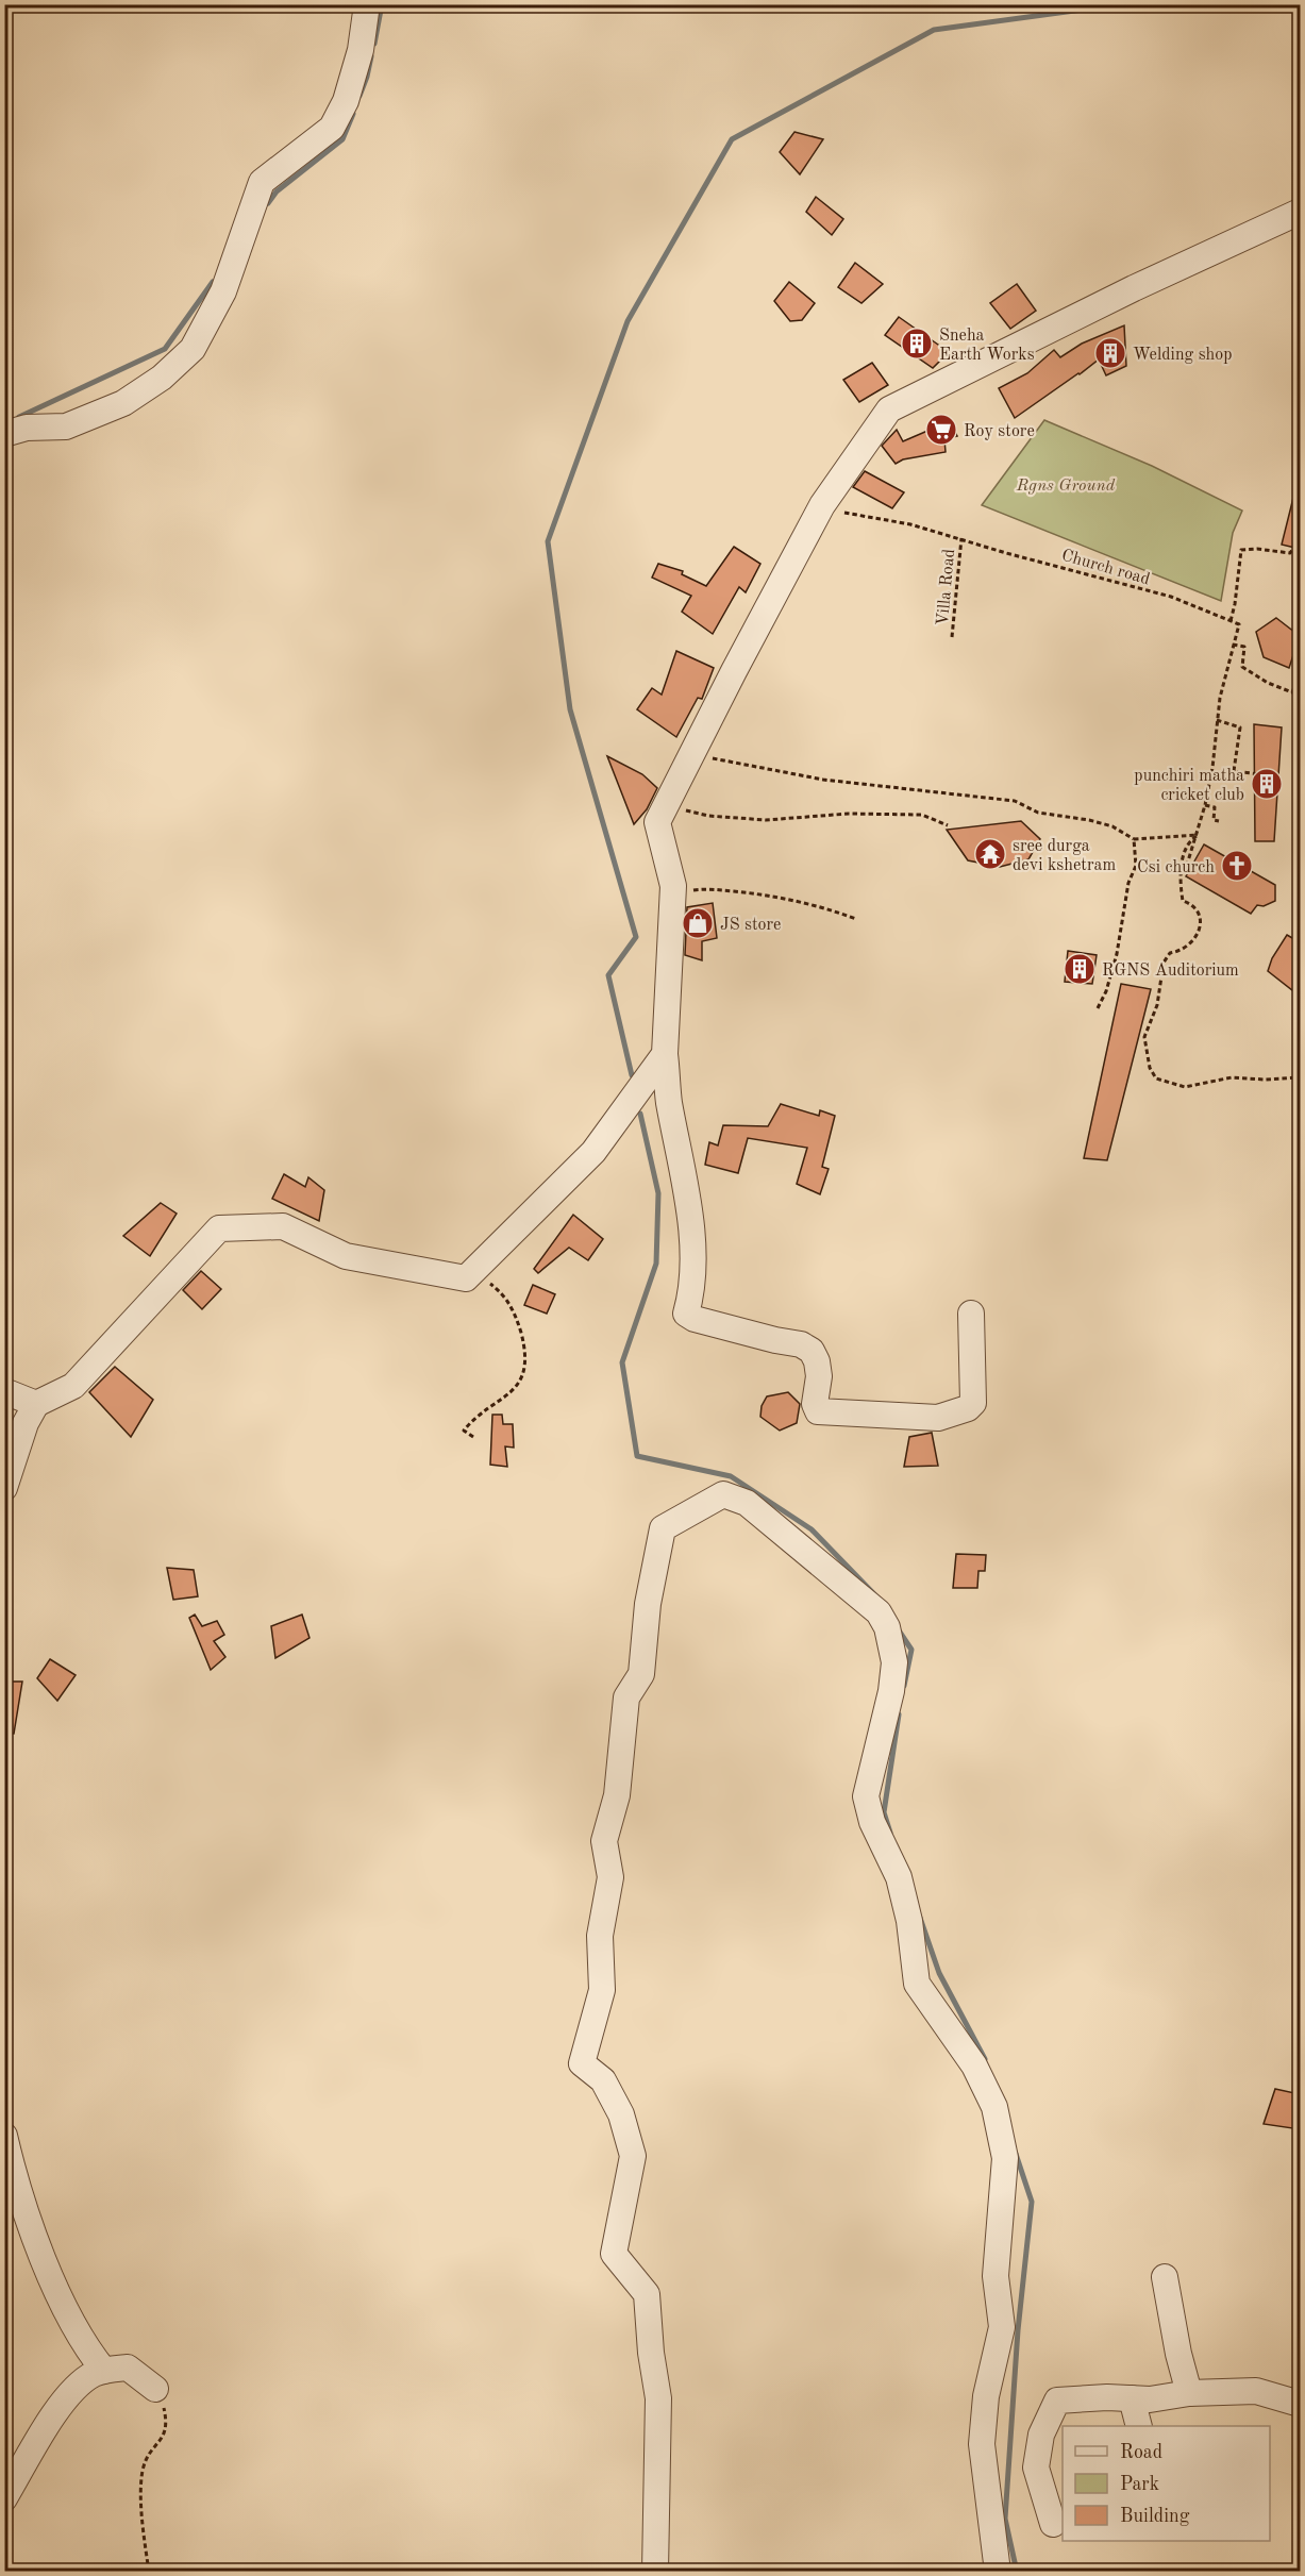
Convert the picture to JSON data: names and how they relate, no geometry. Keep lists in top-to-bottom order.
{
  "streets": {
    "path": ["Church road", "Villa Road"]
  },
  "crossings": [
    ["Church road", "Villa Road"]
  ],
  "parks": ["Rgns Ground"],
  "places": {
    "building": [
      "Sneha Earth Works",
      "Welding shop",
      "punchiri matha cricket club",
      "RGNS Auditorium"
    ],
    "supermarket": ["Roy store"],
    "temple": ["sree durga devi kshetram"],
    "church": ["Csi church"],
    "shop": ["JS store"]
  },
  "legend": ["Road", "Park", "Building"]
}
